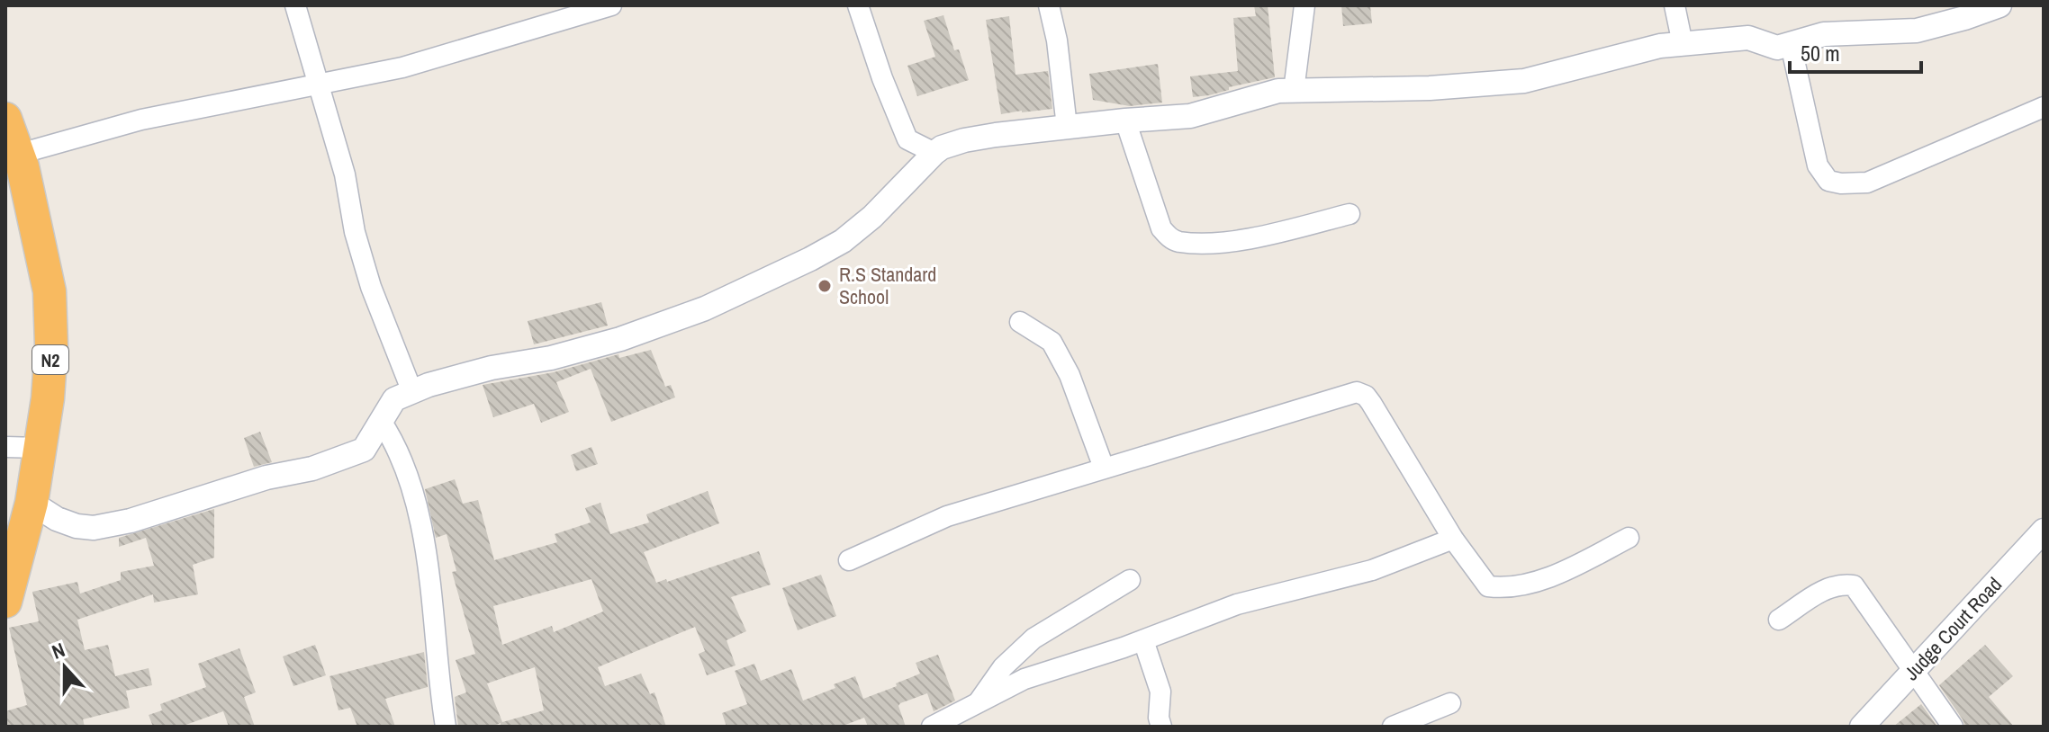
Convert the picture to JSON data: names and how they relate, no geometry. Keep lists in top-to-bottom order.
{
  "streets": {
    "highway": ["N2"],
    "street": ["Judge Court Road"]
  },
  "places": ["R.S Standard School"],
  "scale_bar": "50 m",
  "north": "top"
}
